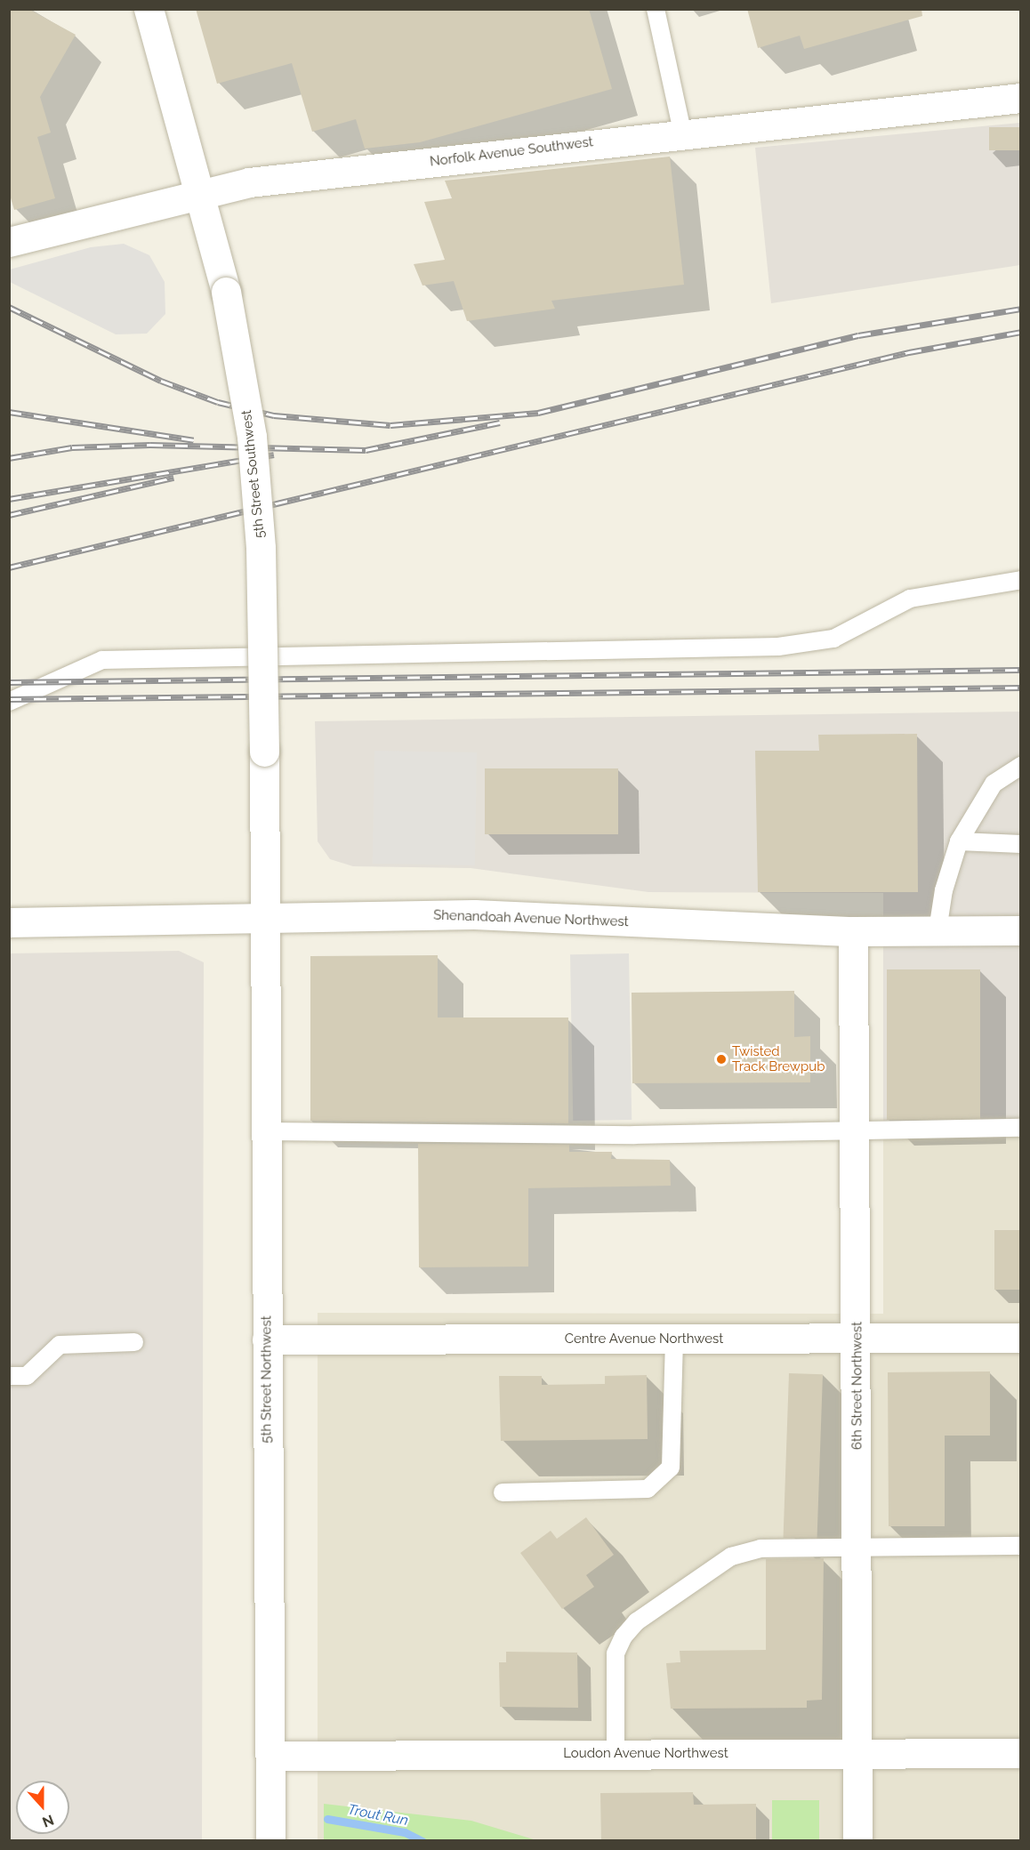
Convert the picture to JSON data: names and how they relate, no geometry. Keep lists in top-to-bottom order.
{
  "streets": {
    "street": [
      "Norfolk Avenue Southwest",
      "5th Street Southwest",
      "Shenandoah Avenue Northwest",
      "Centre Avenue Northwest",
      "5th Street Northwest",
      "6th Street Northwest",
      "Loudon Avenue Northwest"
    ]
  },
  "crossings": [
    ["Norfolk Avenue Southwest", "5th Street Southwest"],
    ["5th Street Southwest", "Shenandoah Avenue Northwest"],
    ["5th Street Southwest", "5th Street Northwest"],
    ["Shenandoah Avenue Northwest", "5th Street Northwest"],
    ["Shenandoah Avenue Northwest", "6th Street Northwest"],
    ["Centre Avenue Northwest", "5th Street Northwest"],
    ["Centre Avenue Northwest", "6th Street Northwest"],
    ["5th Street Northwest", "Loudon Avenue Northwest"],
    ["6th Street Northwest", "Loudon Avenue Northwest"]
  ],
  "water": ["Trout Run"],
  "places": ["Twisted Track Brewpub"],
  "north": "bottom"
}
